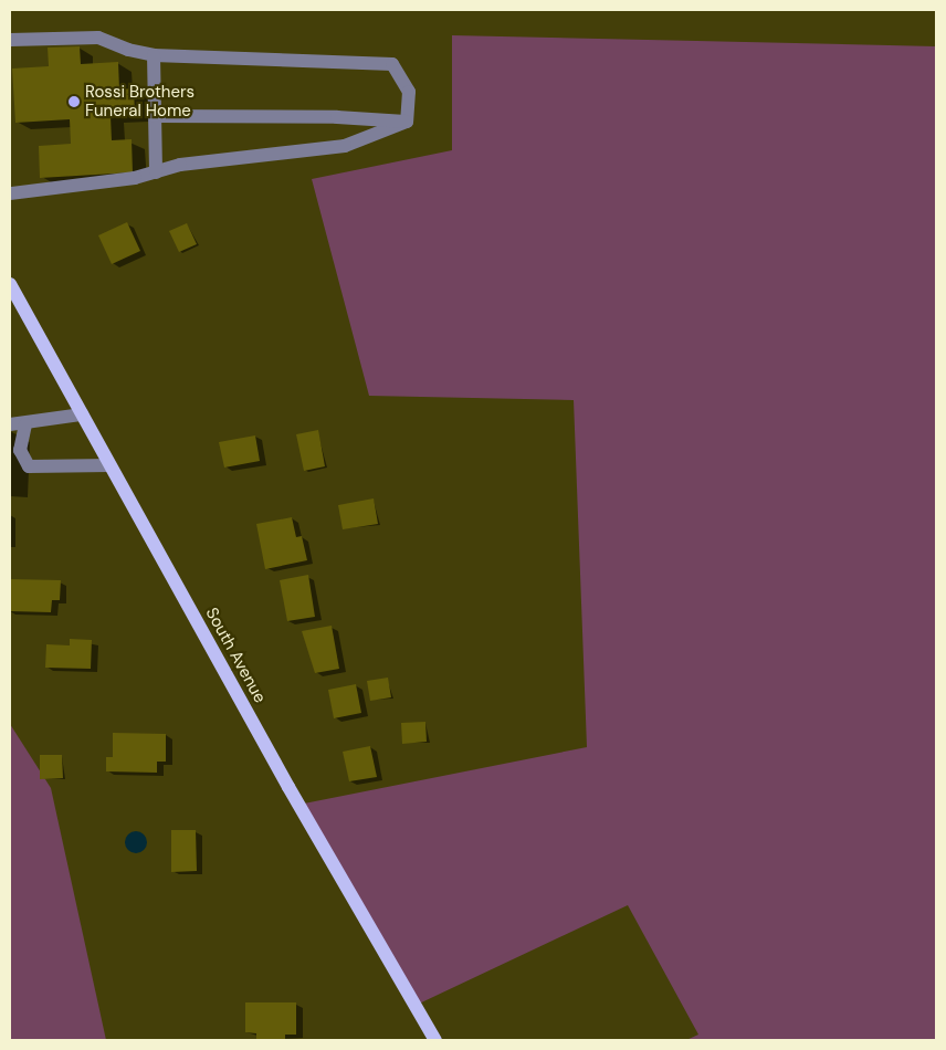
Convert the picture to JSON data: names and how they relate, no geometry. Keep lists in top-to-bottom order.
{
  "streets": {
    "main road": ["South Avenue"]
  },
  "places": ["Rossi Brothers Funeral Home"]
}
